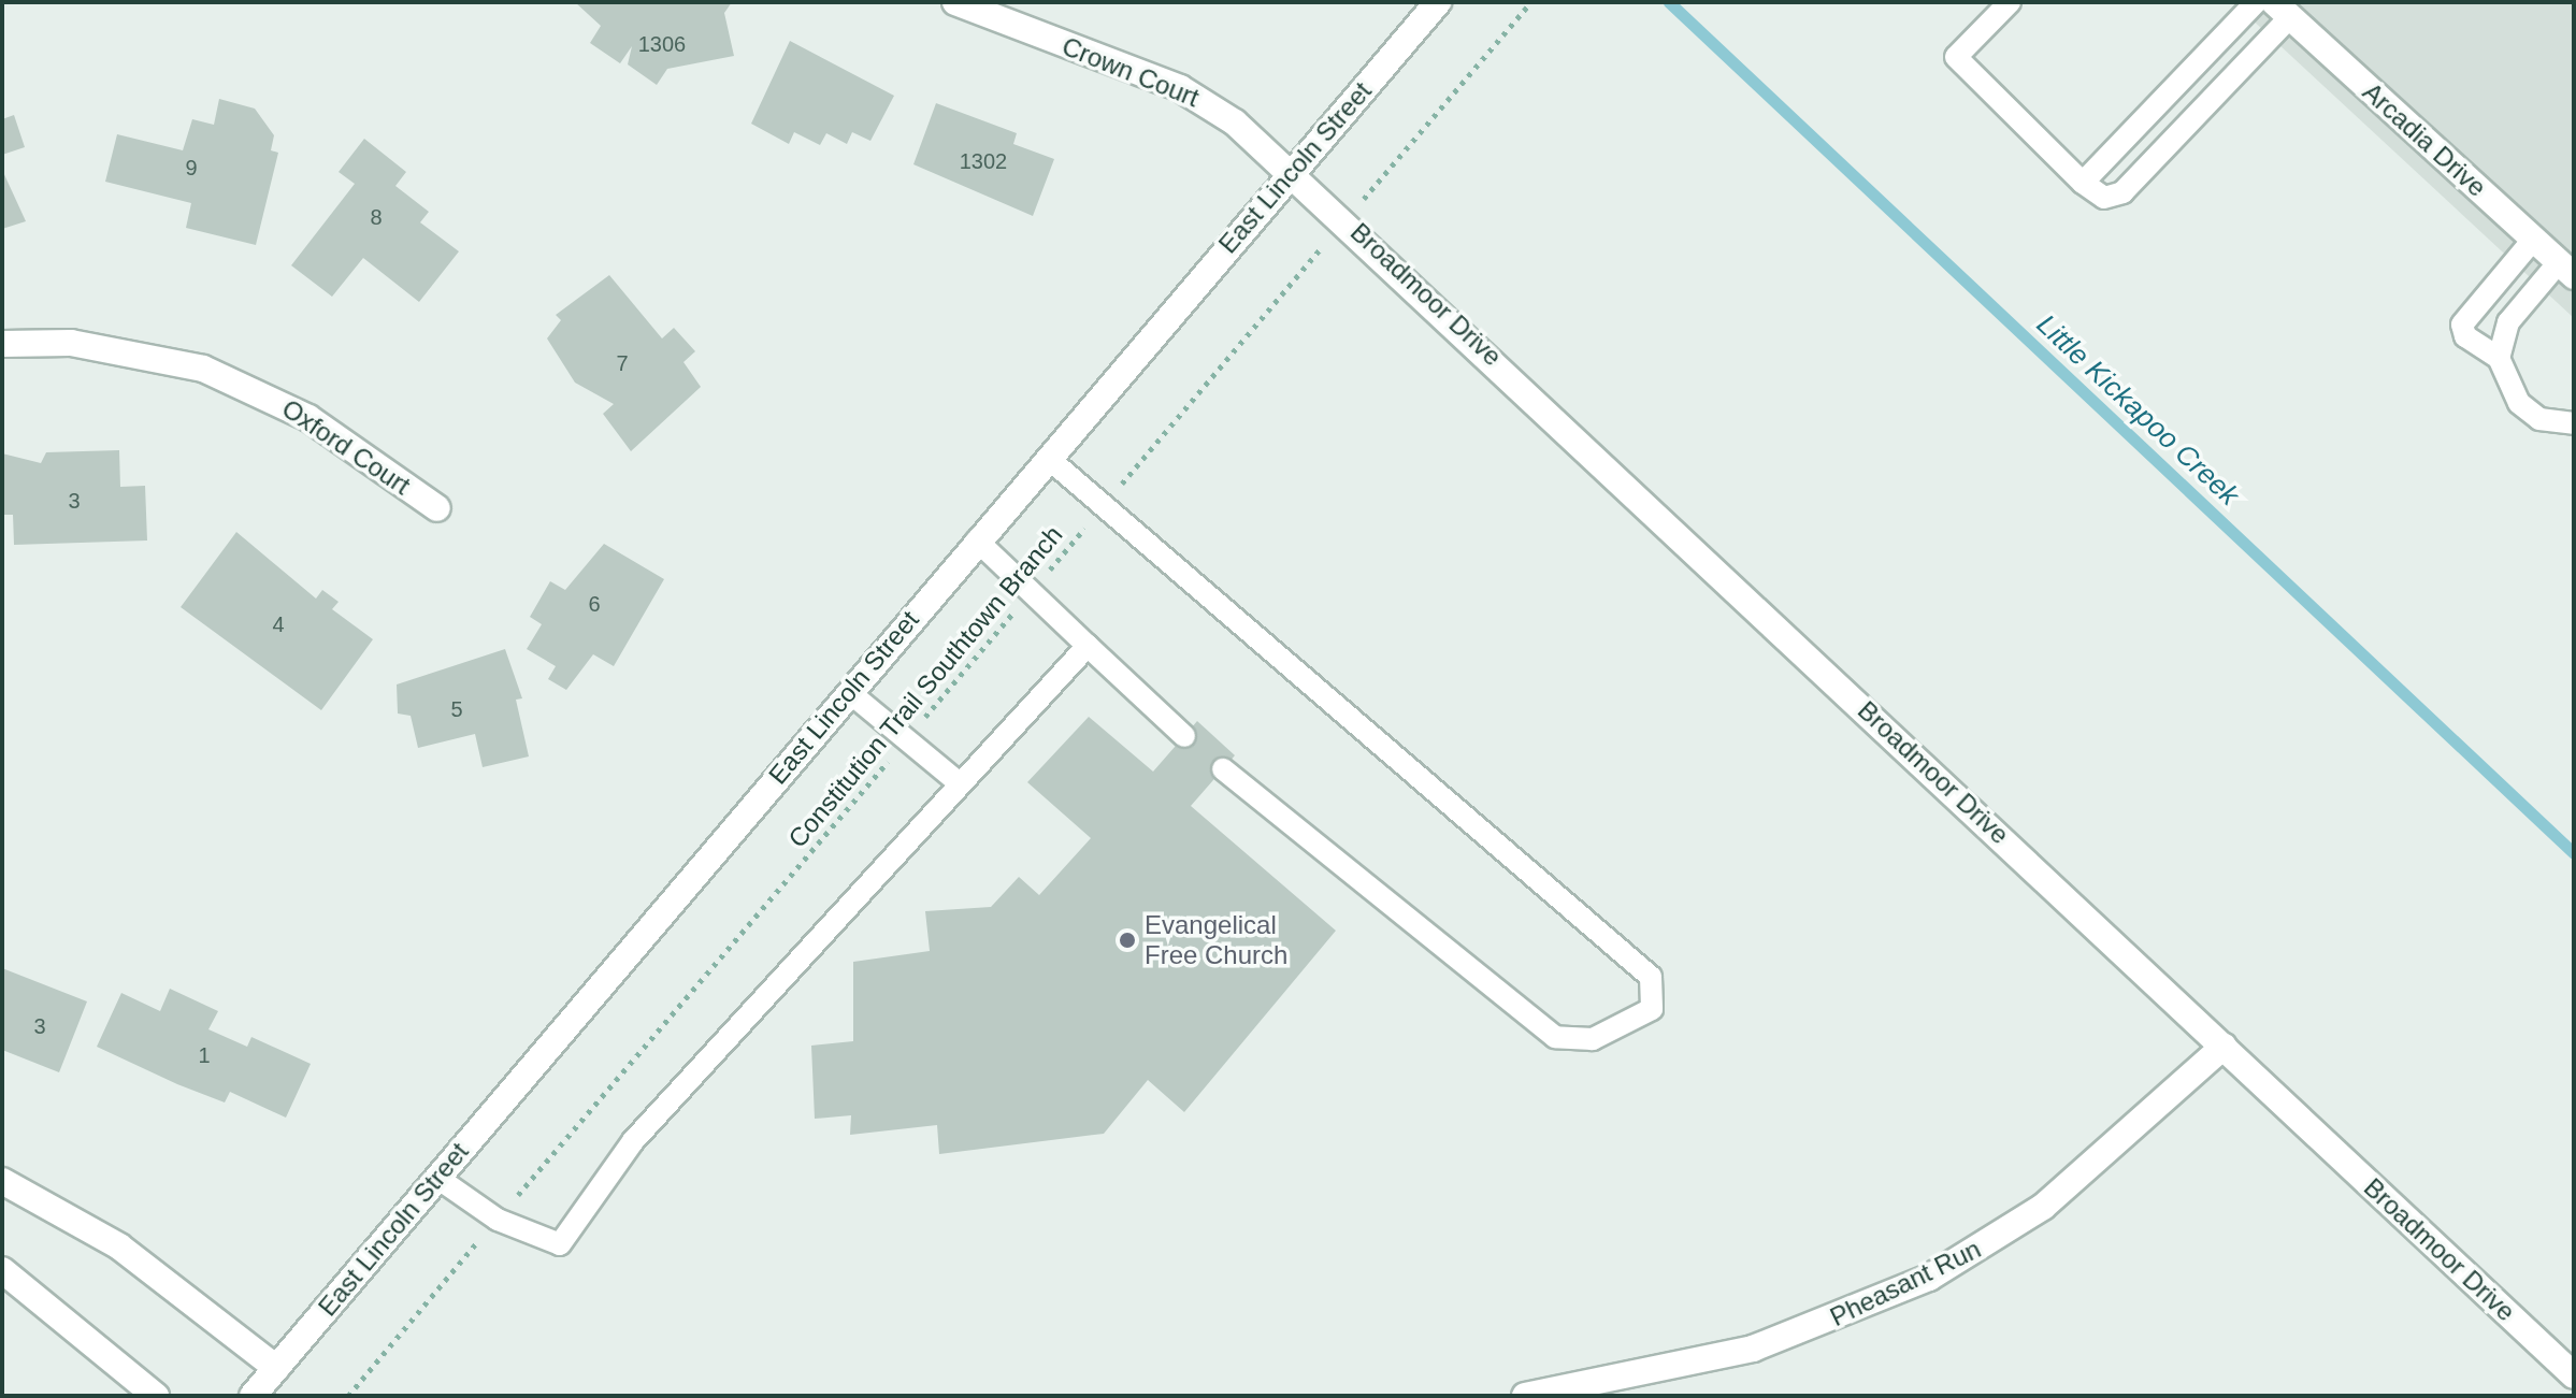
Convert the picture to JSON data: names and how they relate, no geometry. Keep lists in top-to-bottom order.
{
  "streets": {
    "street": [
      "Crown Court",
      "Arcadia Drive",
      "East Lincoln Street",
      "Broadmoor Drive",
      "Oxford Court",
      "Pheasant Run"
    ],
    "path": ["Constitution Trail Southtown Branch"]
  },
  "crossings": [
    ["Crown Court", "East Lincoln Street"],
    ["Crown Court", "Broadmoor Drive"],
    ["East Lincoln Street", "Broadmoor Drive"],
    ["Broadmoor Drive", "Constitution Trail Southtown Branch"],
    ["Broadmoor Drive", "Pheasant Run"]
  ],
  "water": ["Little Kickapoo Creek"],
  "places": ["Evangelical Free Church"],
  "house_numbers": [
    "1306",
    "1302",
    "9",
    "8",
    "7",
    "3",
    "6",
    "4",
    "5",
    "3",
    "1"
  ]
}
